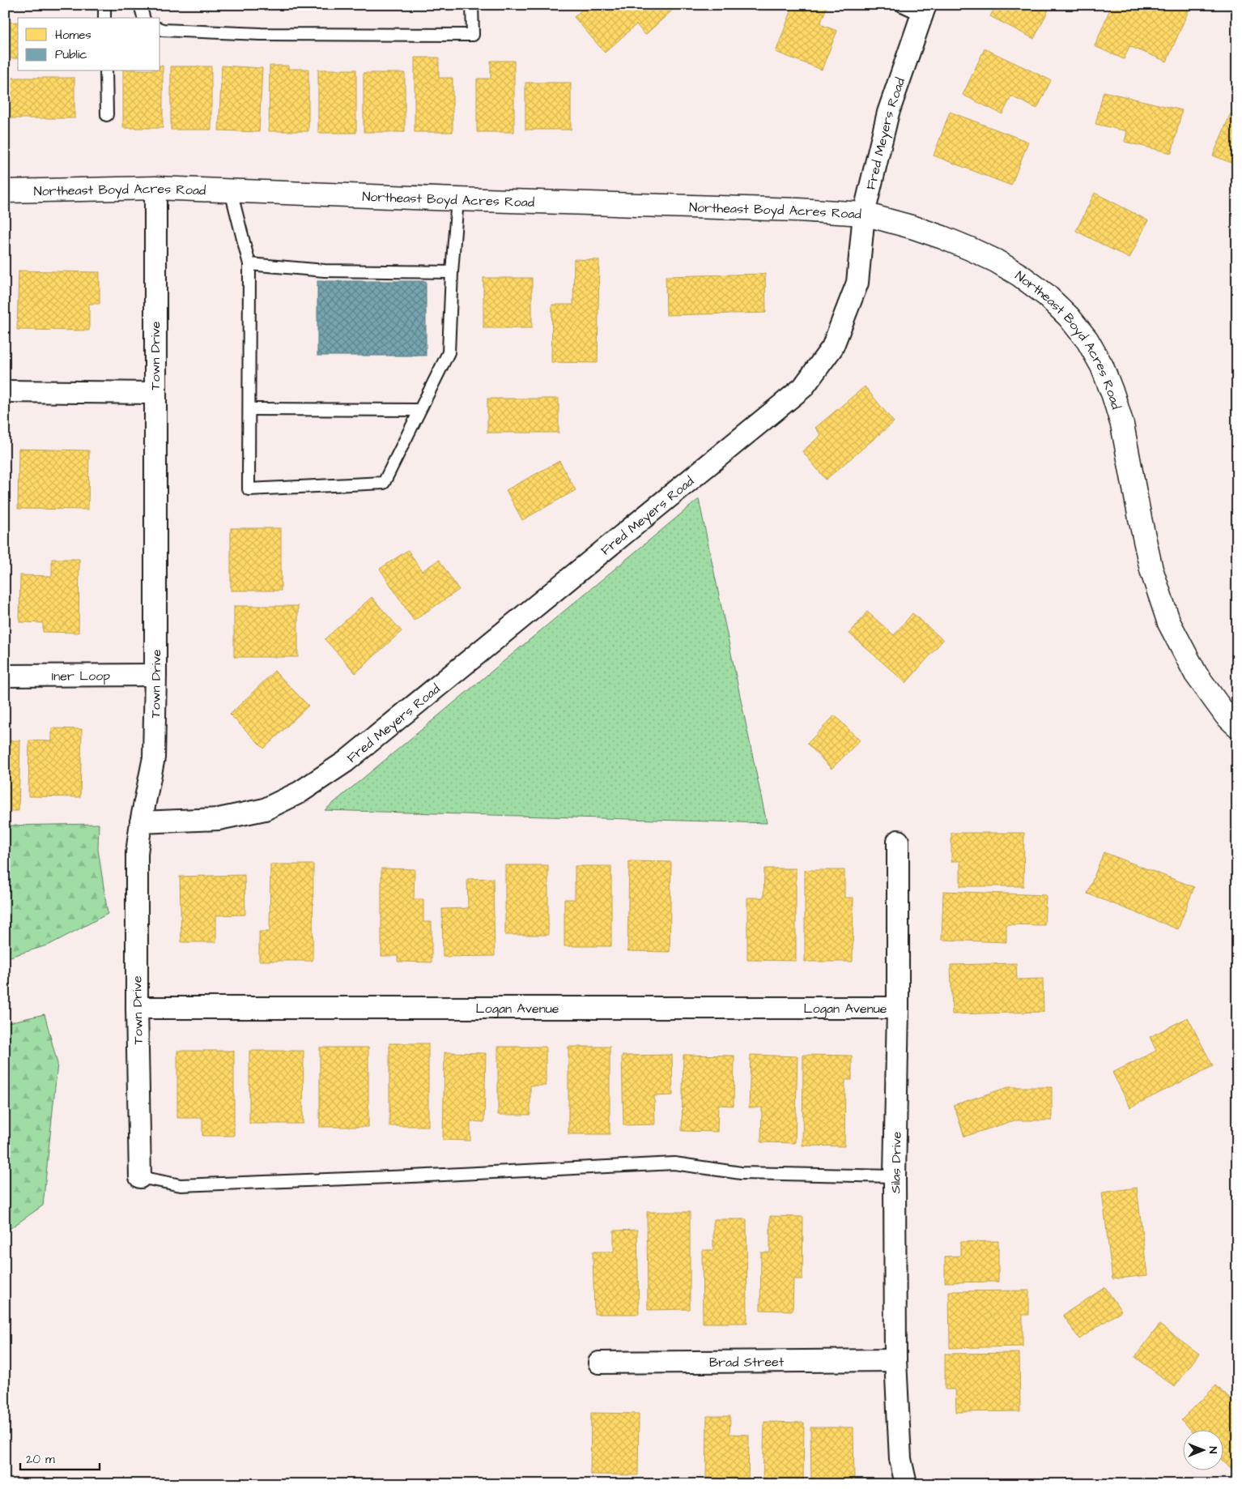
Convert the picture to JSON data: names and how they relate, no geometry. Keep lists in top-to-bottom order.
{
  "streets": {
    "street": [
      "Fred Meyers Road",
      "Northeast Boyd Acres Road",
      "Town Drive",
      "Iner Loop",
      "Logan Avenue",
      "Silas Drive",
      "Brad Street"
    ]
  },
  "crossings": [
    ["Fred Meyers Road", "Northeast Boyd Acres Road"],
    ["Fred Meyers Road", "Town Drive"],
    ["Northeast Boyd Acres Road", "Town Drive"],
    ["Town Drive", "Iner Loop"],
    ["Town Drive", "Logan Avenue"],
    ["Logan Avenue", "Silas Drive"],
    ["Silas Drive", "Brad Street"]
  ],
  "legend": ["Homes", "Public"],
  "scale_bar": "20 m",
  "north": "right"
}
